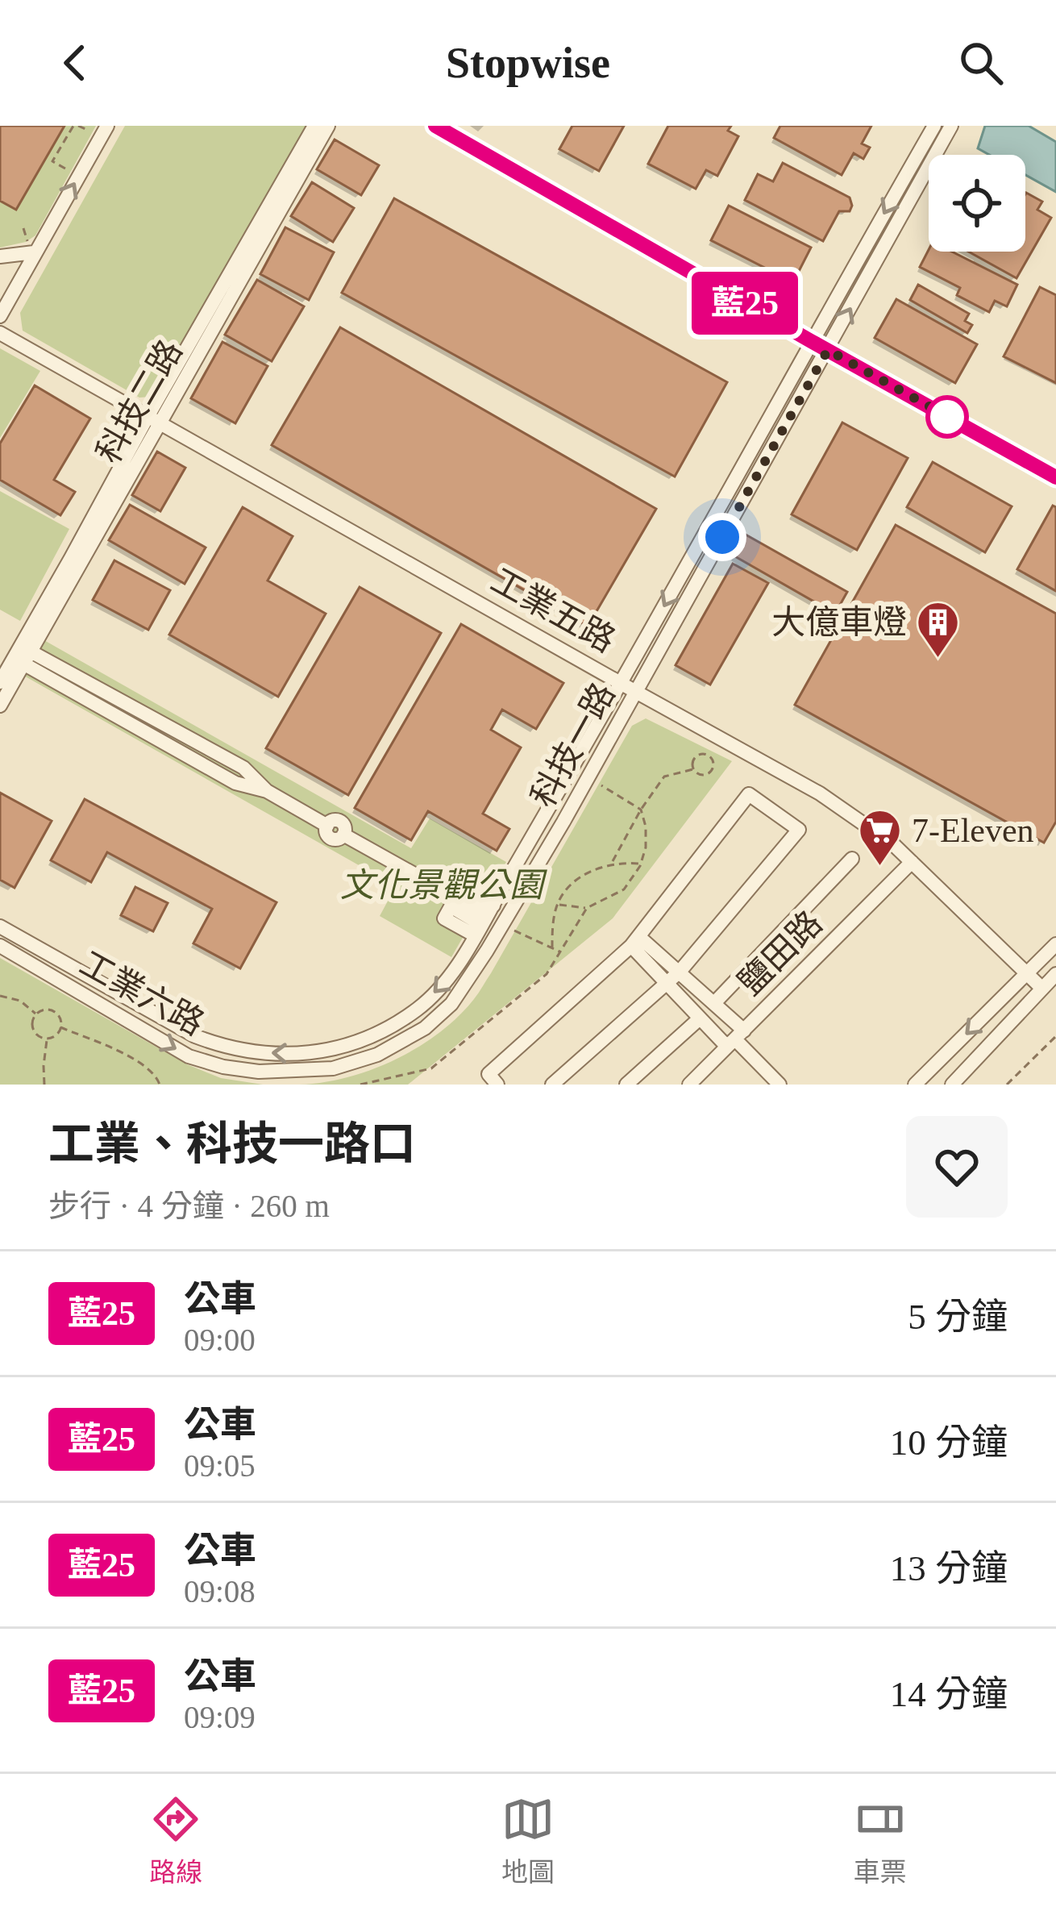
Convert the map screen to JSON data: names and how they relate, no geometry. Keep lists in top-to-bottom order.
{
  "streets": {
    "street": [
      "科技二路",
      "工業五路",
      "科技一路",
      "鹽田路",
      "工業六路"
    ]
  },
  "crossings": [
    ["科技二路", "工業五路"],
    ["工業五路", "科技一路"],
    ["工業五路", "鹽田路"],
    ["科技一路", "工業六路"]
  ],
  "parks": ["文化景觀公園"],
  "places": {
    "building": ["大億車燈"],
    "supermarket": ["7-Eleven"]
  },
  "lines": ["bus line 藍25"],
  "page": {
    "header": "Stopwise",
    "on_map": "藍25",
    "heading": ["工業、科技一路口", "步行 · 4 分鐘 · 260 m"],
    "list": [
      {
        "mark": "藍25",
        "name": "公車",
        "note": "09:00",
        "value": "5 分鐘"
      },
      {
        "mark": "藍25",
        "name": "公車",
        "note": "09:05",
        "value": "10 分鐘"
      },
      {
        "mark": "藍25",
        "name": "公車",
        "note": "09:08",
        "value": "13 分鐘"
      },
      {
        "mark": "藍25",
        "name": "公車",
        "note": "09:09",
        "value": "14 分鐘"
      }
    ],
    "tabs": ["路線", "地圖", "車票"]
  }
}
